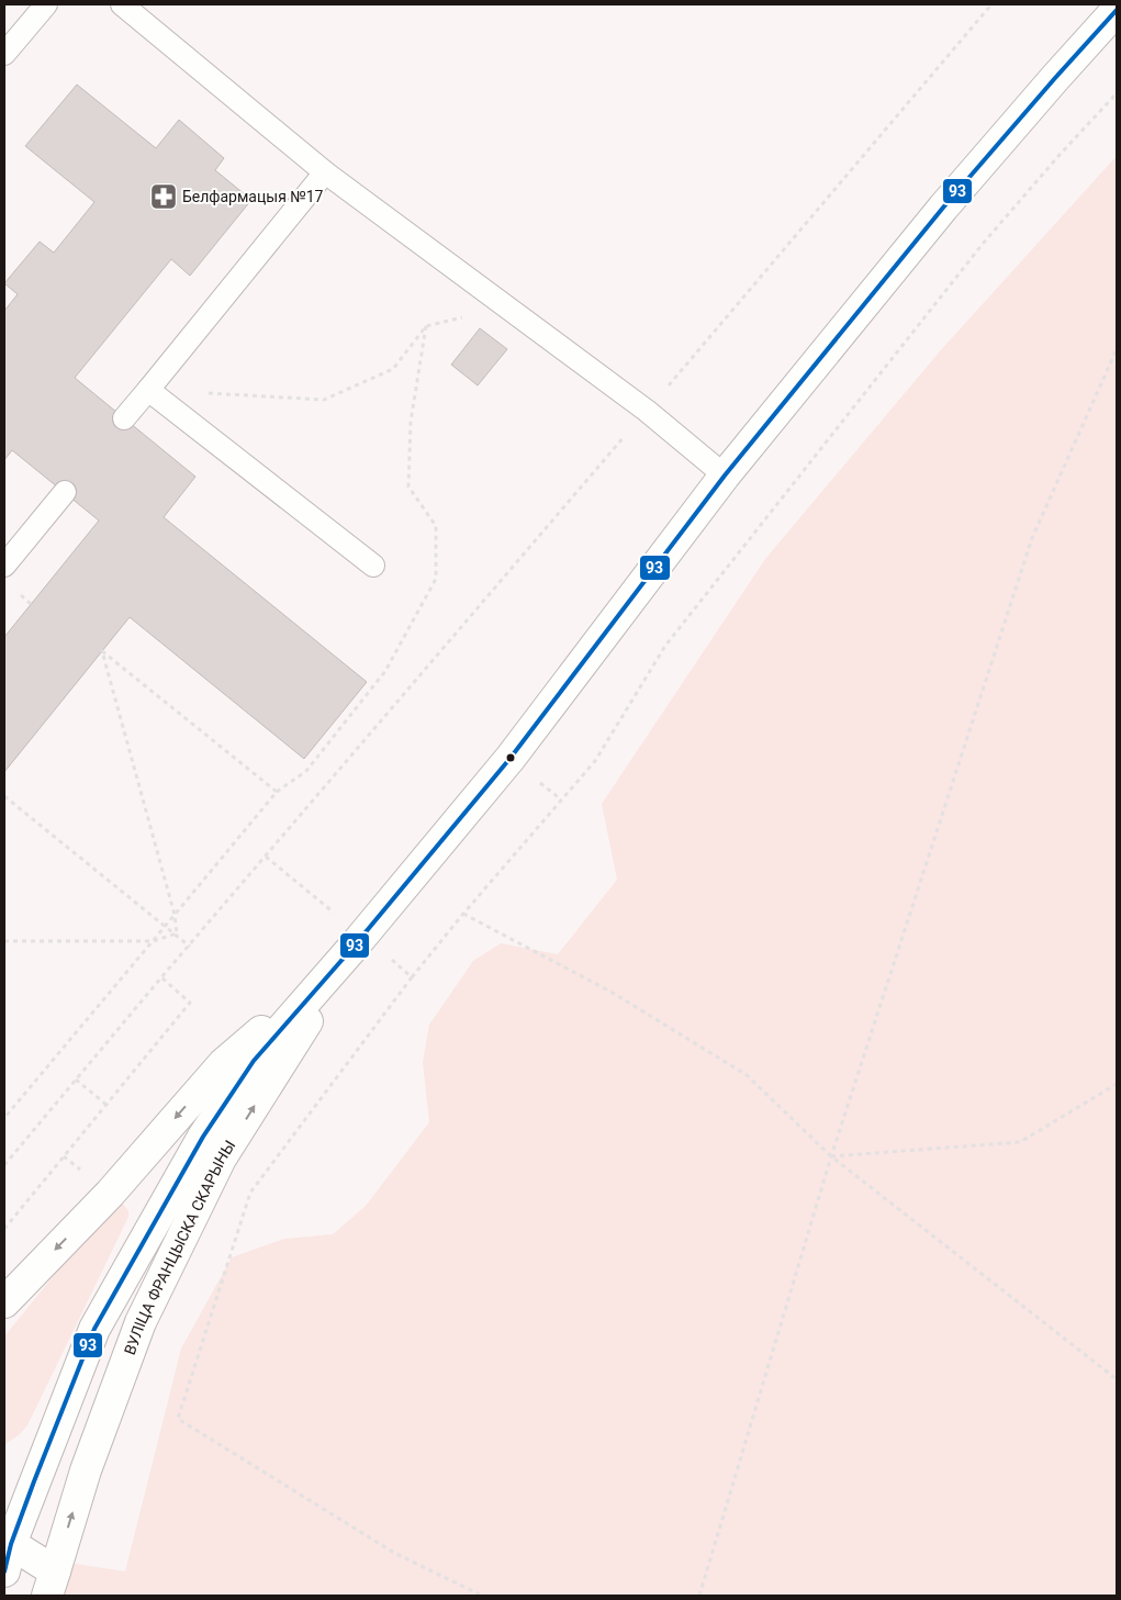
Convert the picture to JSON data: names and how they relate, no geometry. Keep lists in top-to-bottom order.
{
  "streets": {
    "main road": ["ВУЛІЦА ФРАНЦЫСКА СКАРЫНЫ"]
  },
  "places": {
    "pharmacy": ["Белфармацыя №17"]
  },
  "lines": ["transit line 93"]
}
